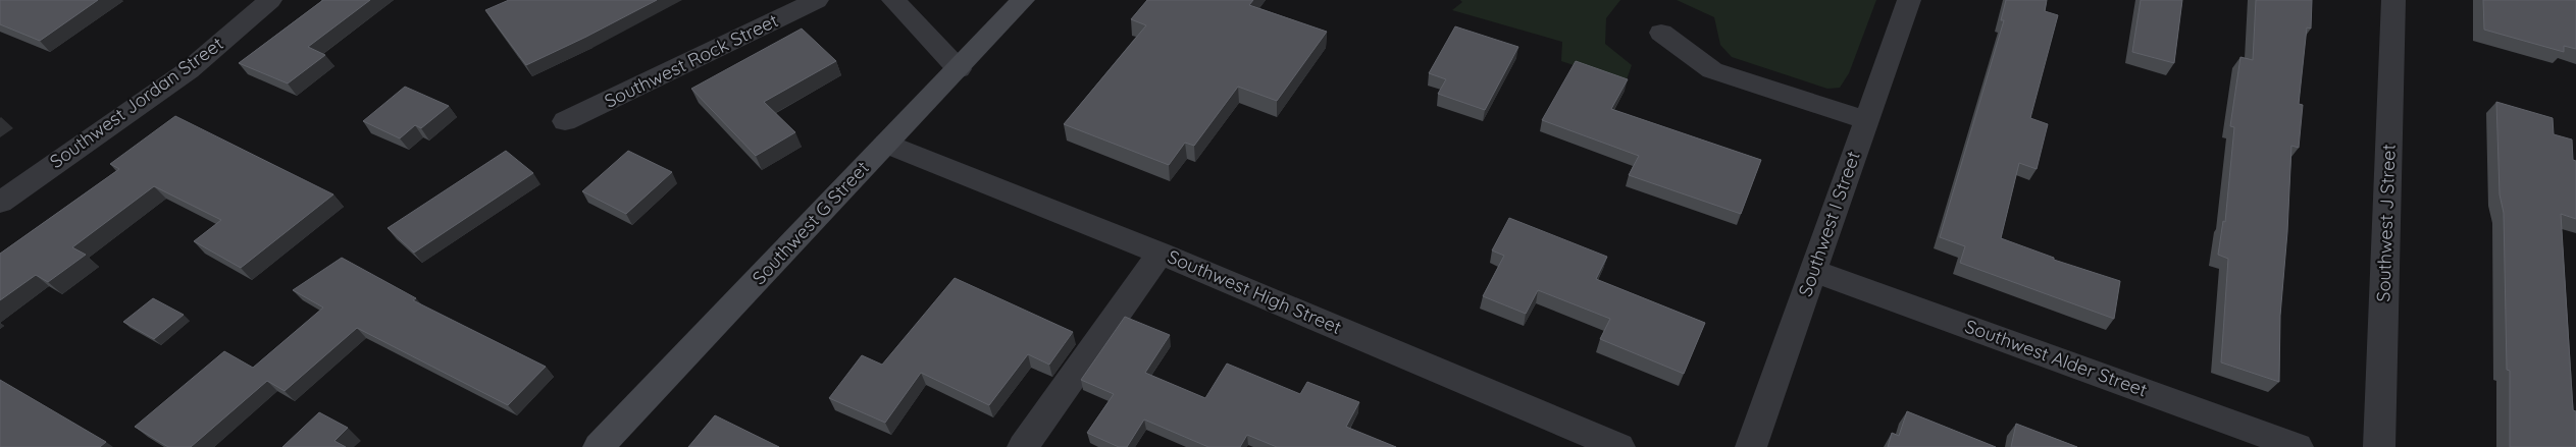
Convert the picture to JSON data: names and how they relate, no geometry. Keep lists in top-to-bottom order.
{
  "streets": {
    "main road": ["Southwest G Street"],
    "street": [
      "Southwest Rock Street",
      "Southwest Jordan Street",
      "Southwest J Street",
      "Southwest I Street",
      "Southwest High Street",
      "Southwest Alder Street"
    ]
  },
  "crossings": [
    ["Southwest G Street", "Southwest High Street"],
    ["Southwest I Street", "Southwest Alder Street"]
  ]
}
